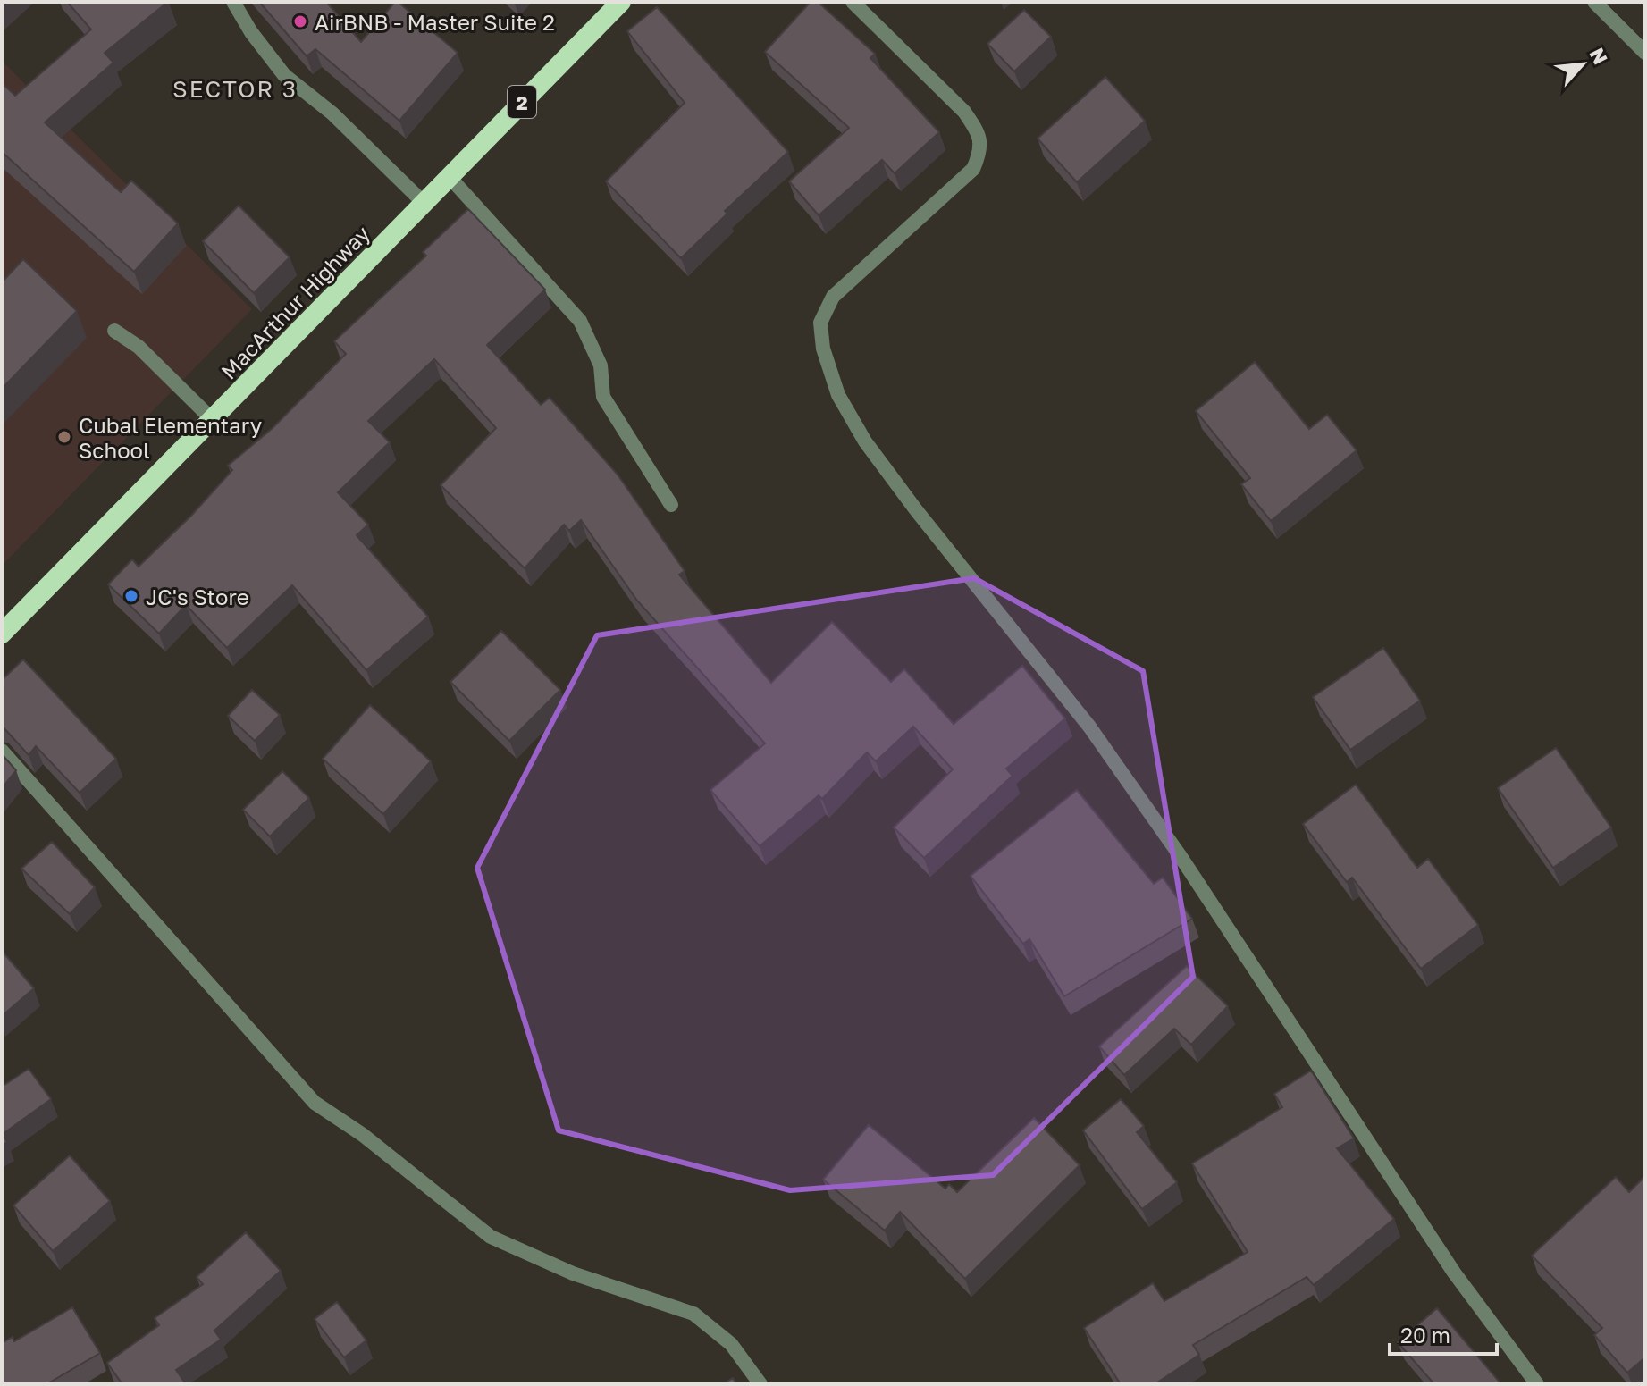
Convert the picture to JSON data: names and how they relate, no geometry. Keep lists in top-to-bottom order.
{
  "streets": {
    "highway": ["2", "MacArthur Highway"]
  },
  "districts": ["SECTOR 3"],
  "places": ["AirBNB - Master Suite 2", "Cubal Elementary School", "JC's Store"],
  "scale_bar": "20 m",
  "north": "top right"
}
